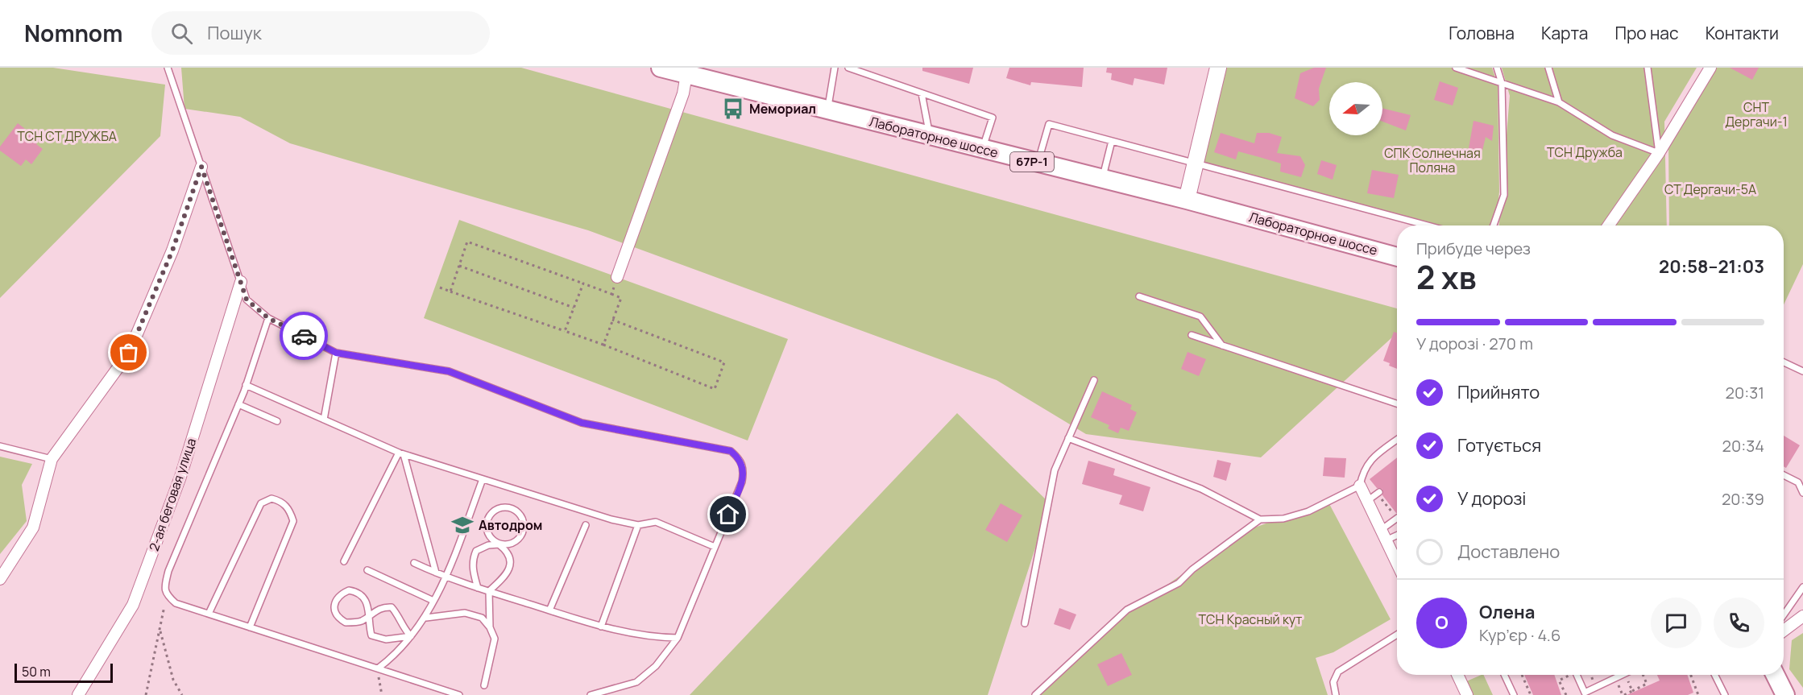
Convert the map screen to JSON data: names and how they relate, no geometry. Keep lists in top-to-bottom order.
{
  "streets": {
    "main road": ["Лабораторное шоссе", "67Р-1"],
    "street": ["2-ая беговая улица"]
  },
  "parks": [
    "СНТ Дергачи-1",
    "ТСН СТ ДРУЖБА",
    "ТСН Дружба",
    "СПК Солнечная Поляна",
    "СТ Дергачи-5А",
    "ТСН Красный кут"
  ],
  "places": {
    "bus stop": ["Мемориал"],
    "school or university": ["Автодром"]
  },
  "scale_bar": "50 m",
  "north": "left",
  "page": {
    "header": "Nomnom",
    "search": "Пошук",
    "nav": [
      "Головна",
      "Карта",
      "Про нас",
      "Контакти"
    ],
    "heading": ["2 хв", "Прибуде через", "20:58–21:03"],
    "panel": ["Олена", "Кур’єр · 4.6"],
    "bar": "У дорозі · 270 m",
    "list": [
      ["Прийнято", "20:31"],
      ["Готується", "20:34"],
      ["У дорозі", "20:39"],
      "Доставлено"
    ],
    "round": "О",
    "scale": "50 m"
  }
}
